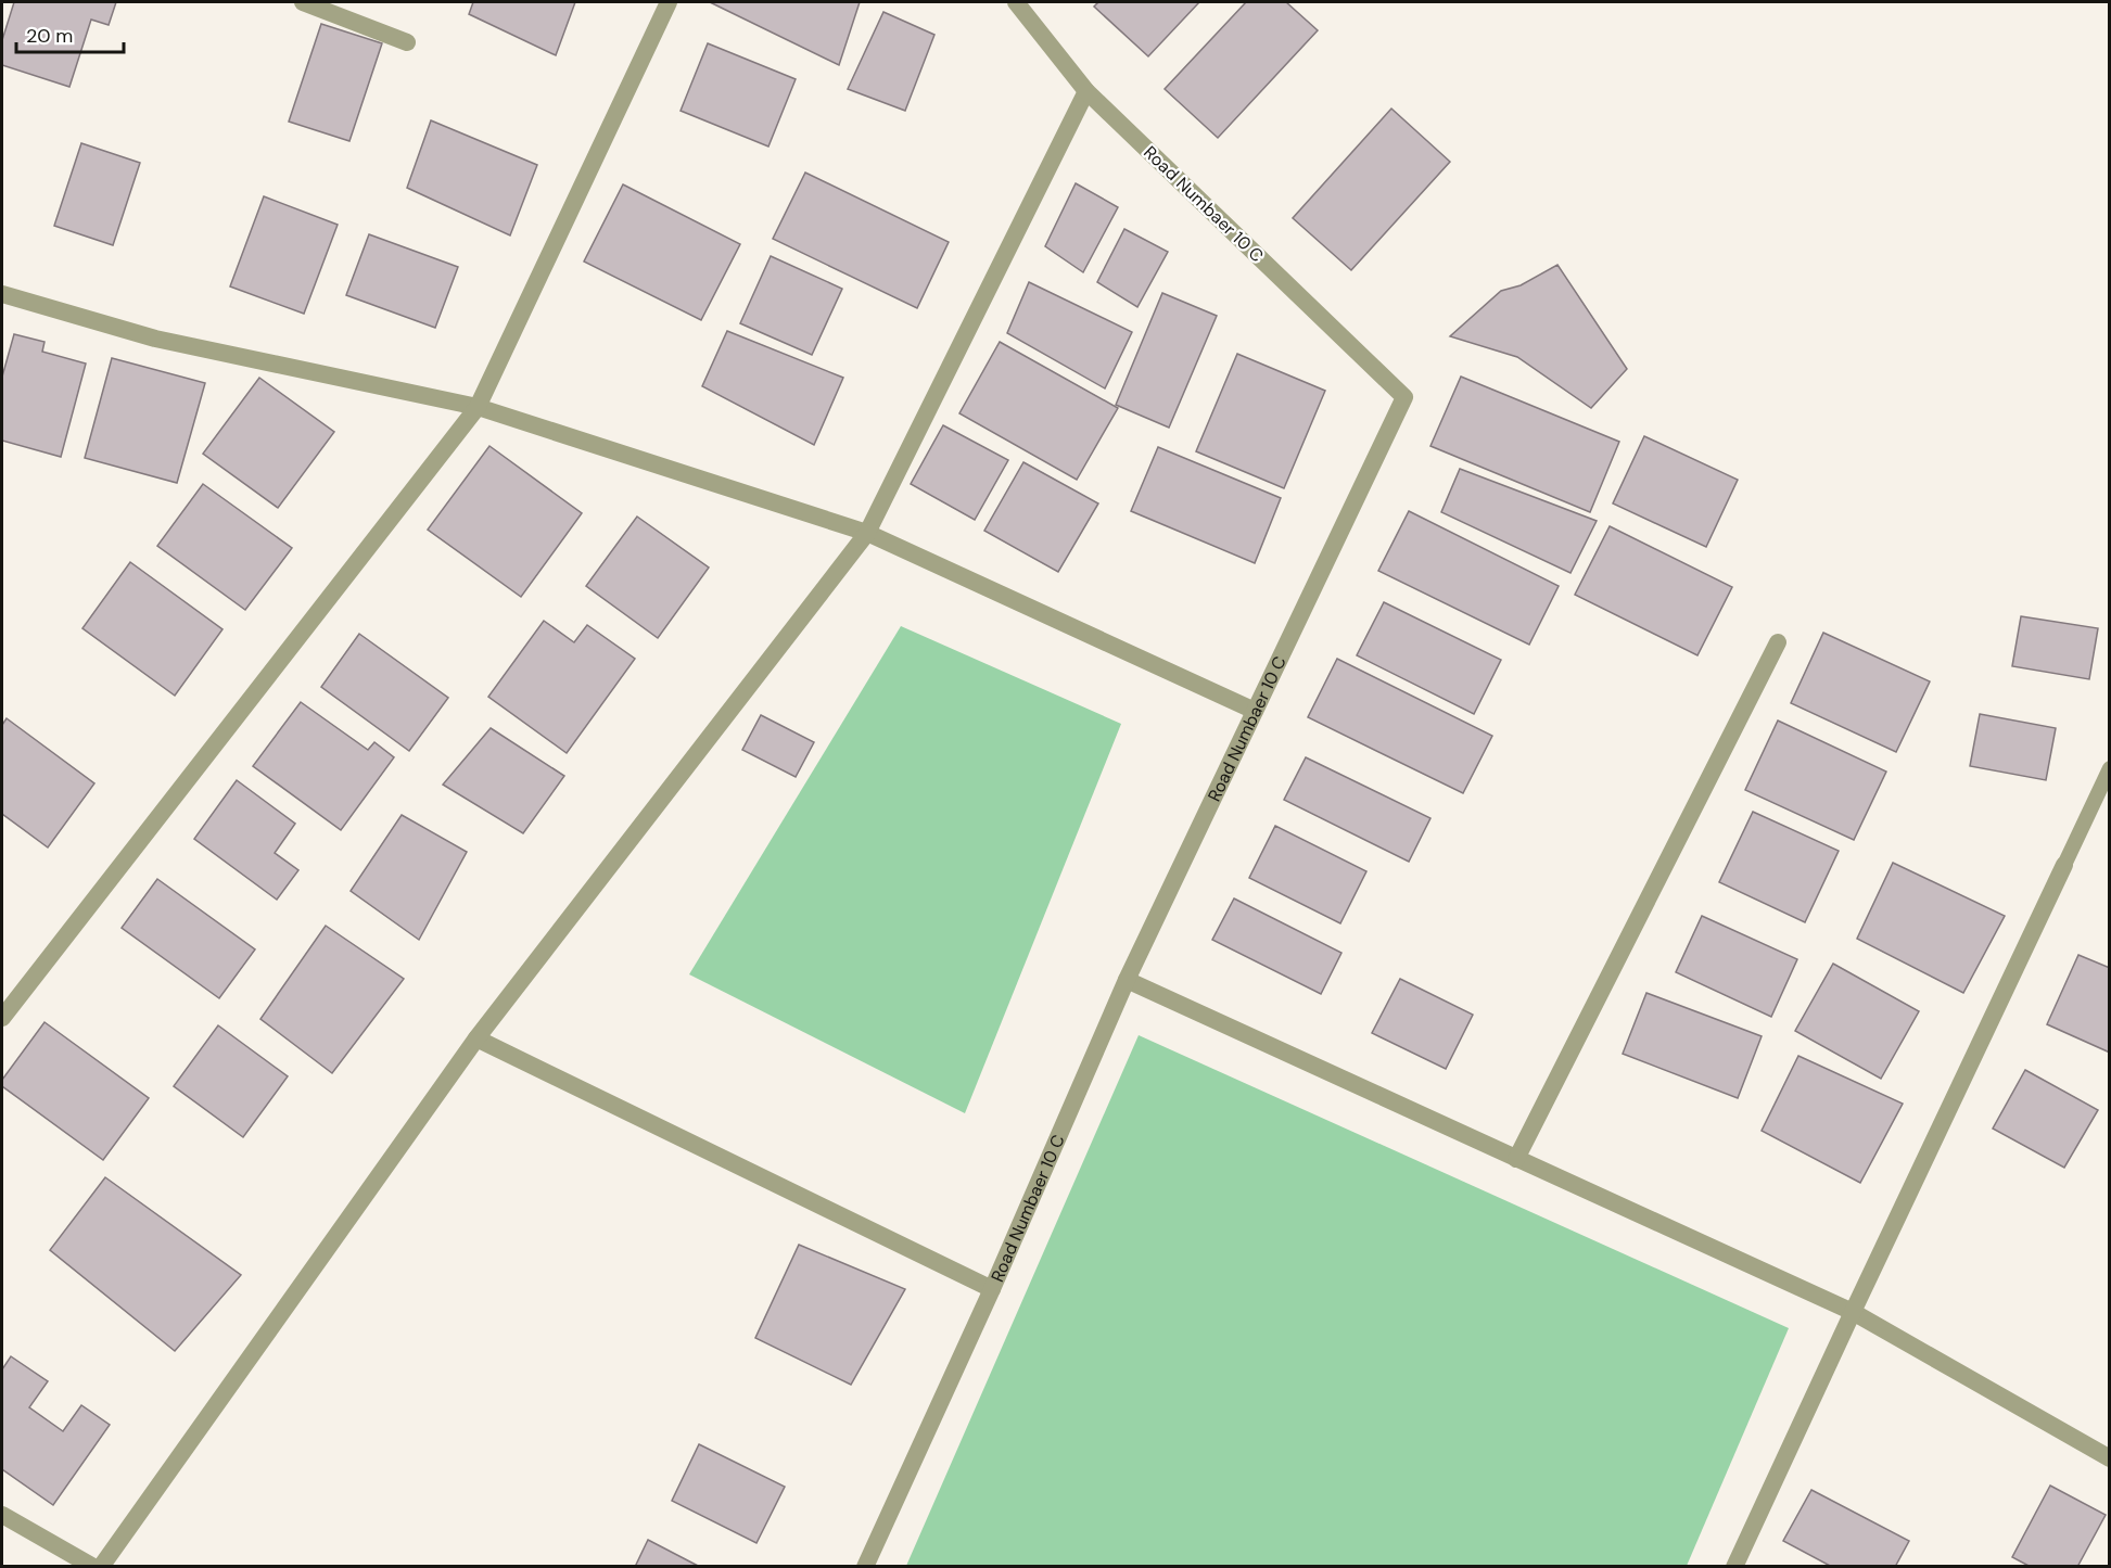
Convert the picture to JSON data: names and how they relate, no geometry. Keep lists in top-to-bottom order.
{
  "streets": {
    "street": ["Road Numbaer 10 C"]
  },
  "scale_bar": "20 m"
}
